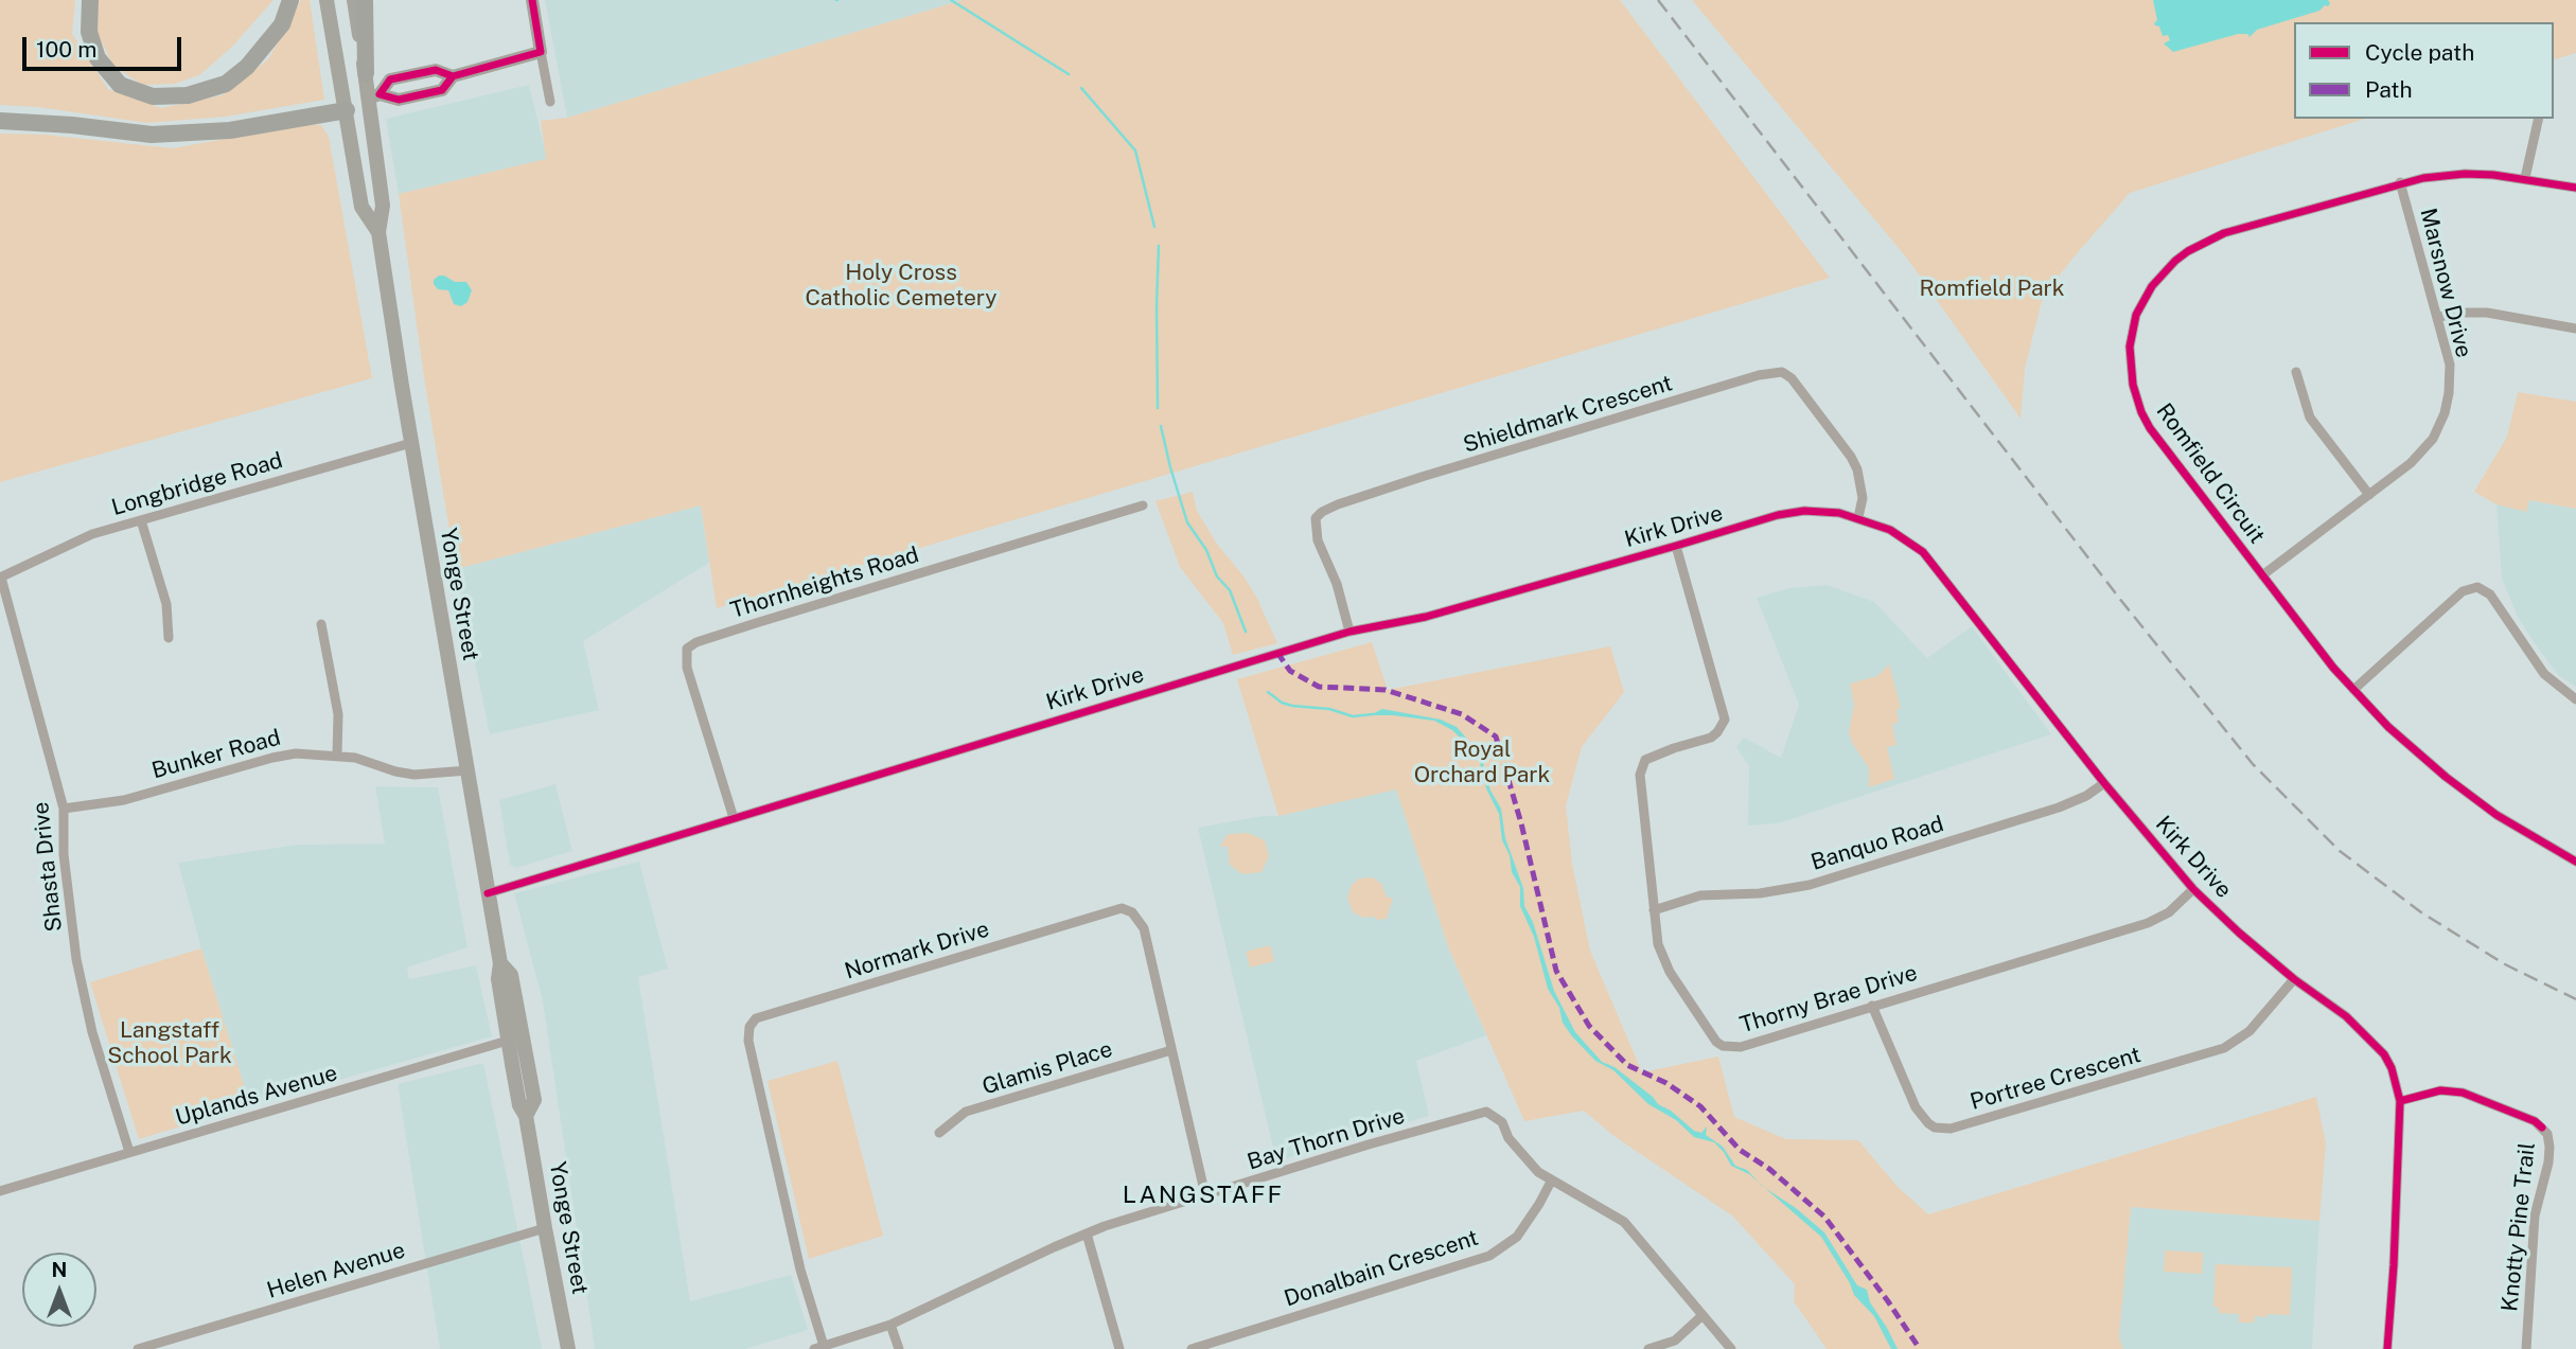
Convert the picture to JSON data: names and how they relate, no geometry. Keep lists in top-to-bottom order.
{
  "streets": {
    "main road": ["Yonge Street"],
    "street": [
      "Marsnow Drive",
      "Shieldmark Crescent",
      "Romfield Circuit",
      "Longbridge Road",
      "Kirk Drive",
      "Thornheights Road",
      "Bunker Road",
      "Banquo Road",
      "Shasta Drive",
      "Normark Drive",
      "Thorny Brae Drive",
      "Glamis Place",
      "Portree Crescent",
      "Uplands Avenue",
      "Bay Thorn Drive",
      "Knotty Pine Trail",
      "Donalbain Crescent",
      "Helen Avenue"
    ]
  },
  "crossings": [
    ["Marsnow Drive", "Romfield Circuit"],
    ["Shieldmark Crescent", "Kirk Drive"],
    ["Longbridge Road", "Yonge Street"],
    ["Longbridge Road", "Shasta Drive"],
    ["Kirk Drive", "Thornheights Road"],
    ["Kirk Drive", "Yonge Street"],
    ["Kirk Drive", "Banquo Road"],
    ["Kirk Drive", "Thorny Brae Drive"],
    ["Kirk Drive", "Portree Crescent"],
    ["Kirk Drive", "Knotty Pine Trail"],
    ["Yonge Street", "Bunker Road"],
    ["Yonge Street", "Uplands Avenue"],
    ["Yonge Street", "Helen Avenue"],
    ["Bunker Road", "Shasta Drive"],
    ["Banquo Road", "Thorny Brae Drive"],
    ["Shasta Drive", "Uplands Avenue"],
    ["Normark Drive", "Glamis Place"],
    ["Normark Drive", "Bay Thorn Drive"],
    ["Thorny Brae Drive", "Portree Crescent"],
    ["Bay Thorn Drive", "Donalbain Crescent"]
  ],
  "districts": ["LANGSTAFF"],
  "parks": [
    "Holy Cross Catholic Cemetery",
    "Romfield Park",
    "Royal Orchard Park",
    "Langstaff School Park"
  ],
  "legend": ["Cycle path", "Path"],
  "scale_bar": "100 m",
  "north": "top"
}
